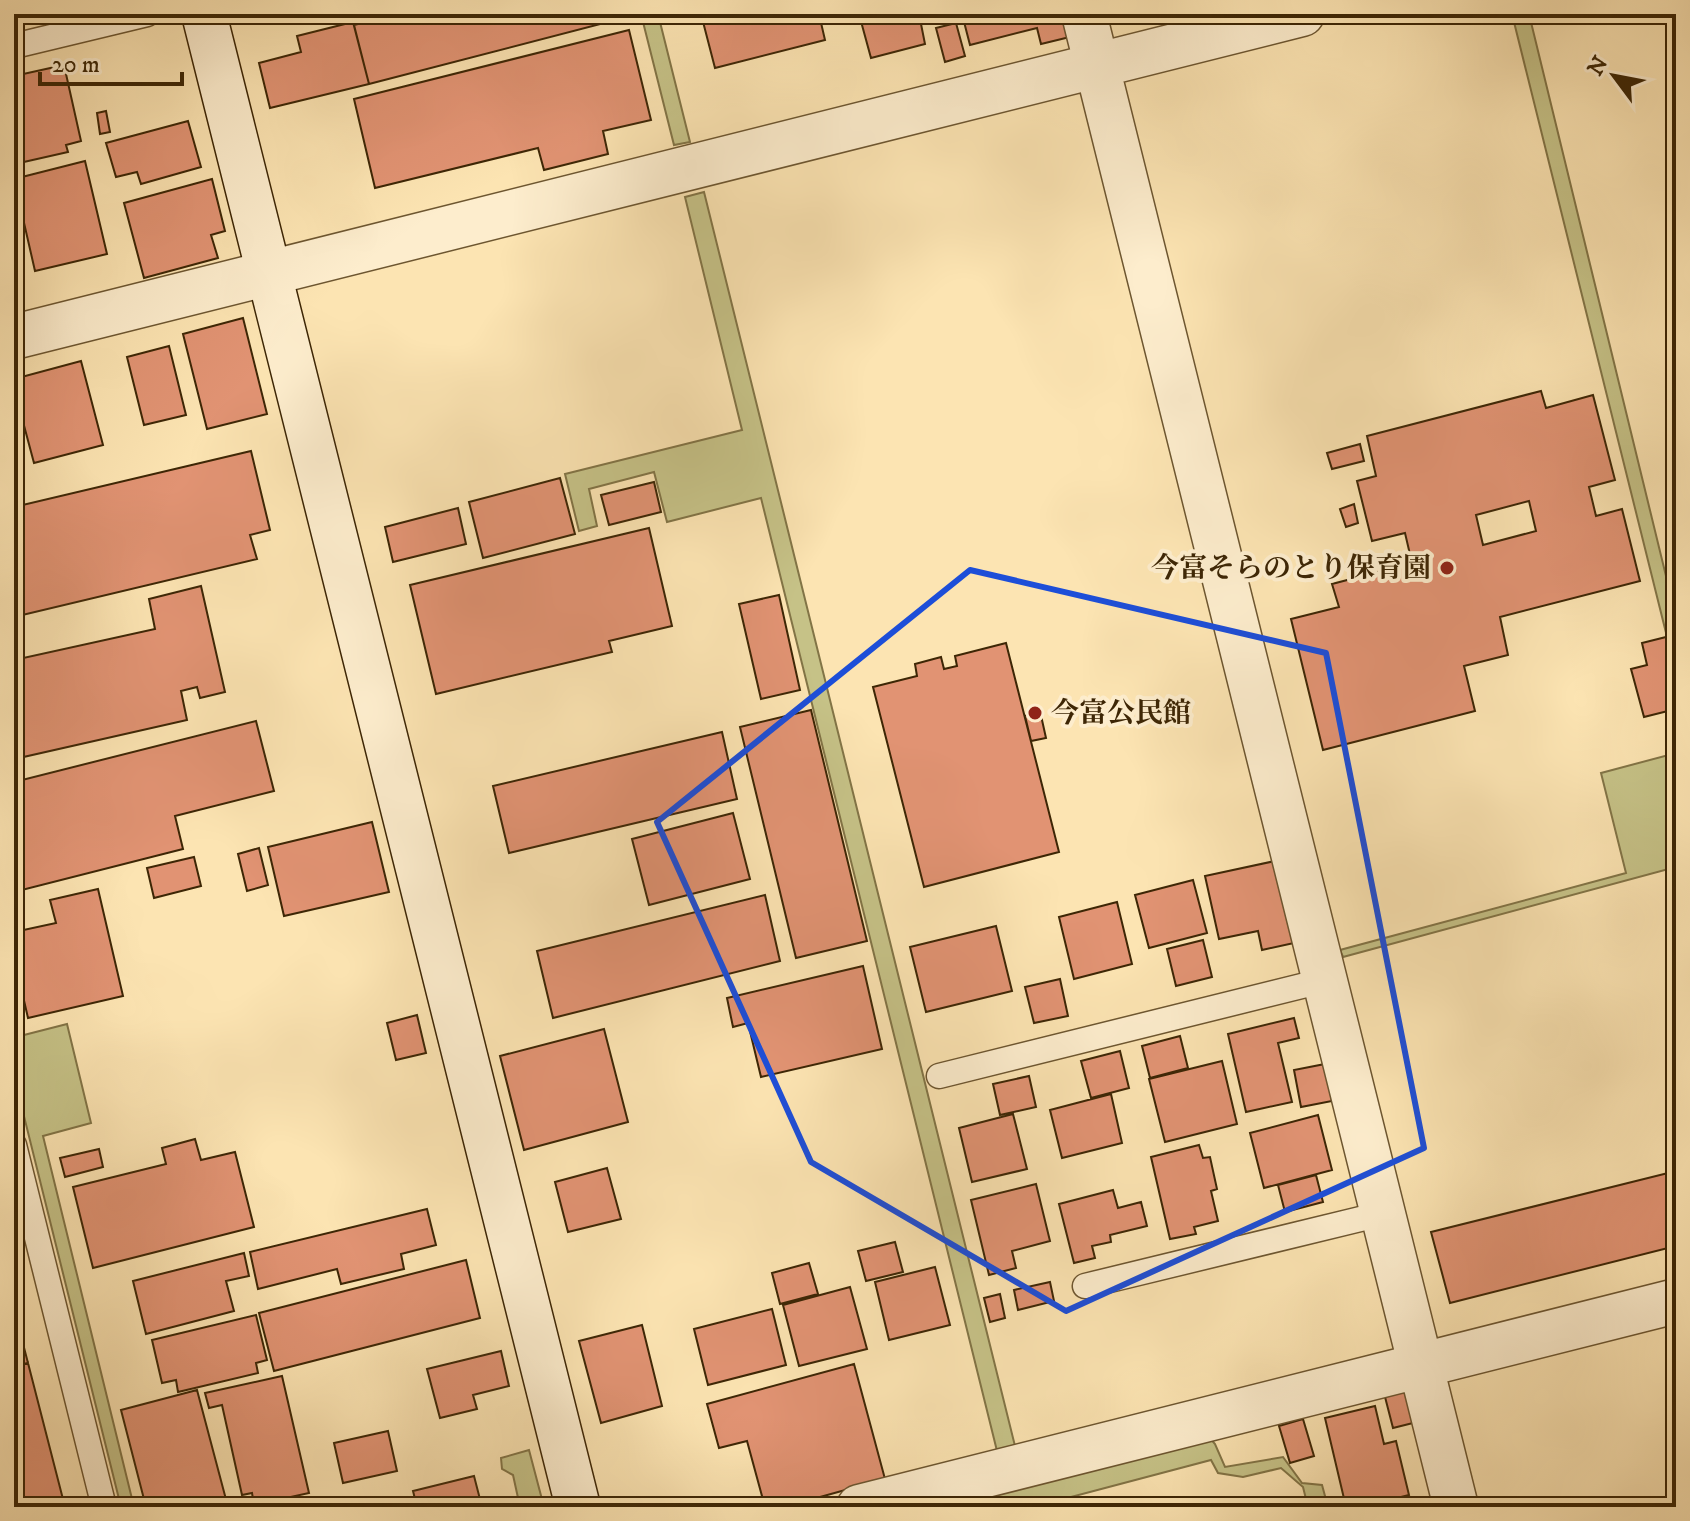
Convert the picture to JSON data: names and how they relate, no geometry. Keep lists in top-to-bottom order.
{
  "places": ["今富そらのとり保育園", "今富公民館"],
  "scale_bar": "20 m",
  "north": "top left"
}
